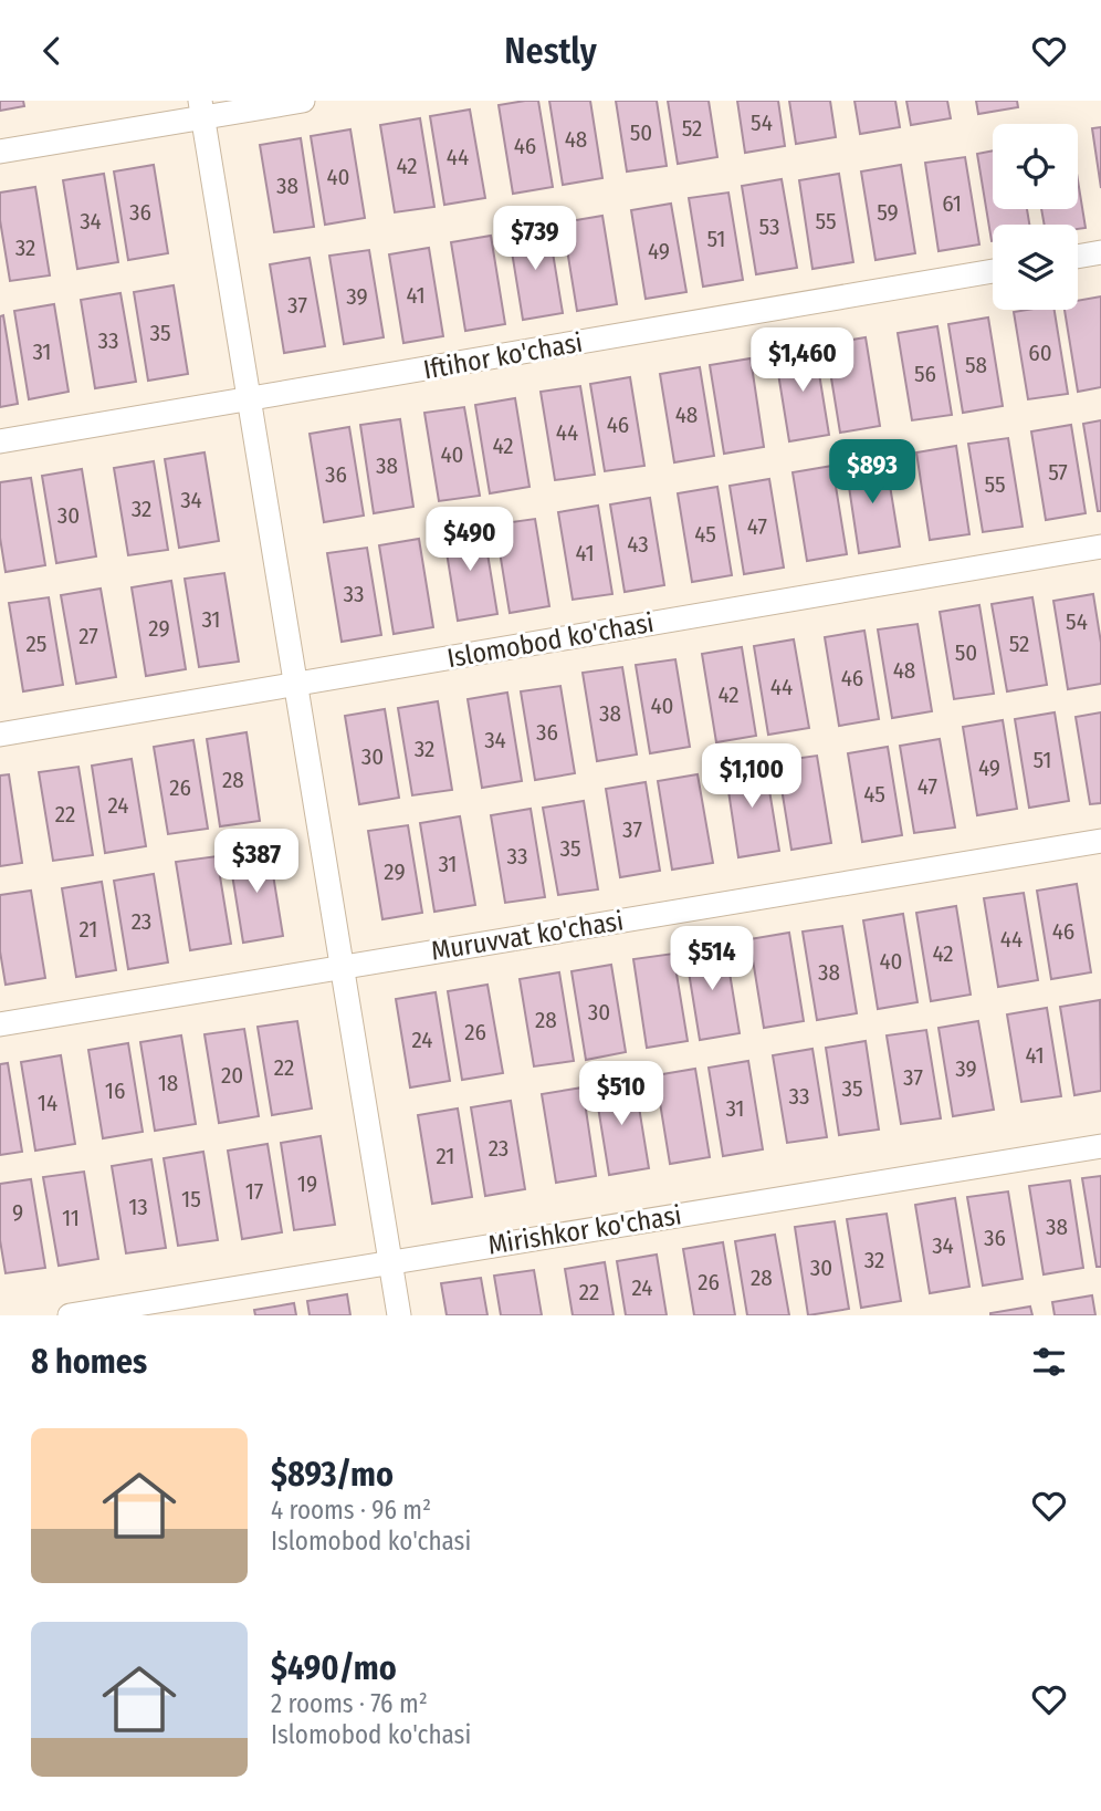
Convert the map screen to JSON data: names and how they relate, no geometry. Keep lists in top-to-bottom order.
{
  "streets": {
    "street": [
      "Iftihor ko'chasi",
      "Islomobod ko'chasi",
      "Muruvvat ko'chasi",
      "Mirishkor ko'chasi"
    ]
  },
  "house_numbers": [
    "54",
    "52",
    "50",
    "48",
    "46",
    "44",
    "42",
    "40",
    "38",
    "61",
    "36",
    "59",
    "34",
    "55",
    "53",
    "51",
    "32",
    "49",
    "41",
    "39",
    "37",
    "35",
    "33",
    "31",
    "60",
    "58",
    "56",
    "48",
    "46",
    "44",
    "42",
    "40",
    "38",
    "57",
    "36",
    "55",
    "34",
    "32",
    "30",
    "47",
    "45",
    "43",
    "41",
    "33",
    "31",
    "54",
    "29",
    "27",
    "25",
    "52",
    "50",
    "48",
    "46",
    "44",
    "42",
    "40",
    "38",
    "36",
    "34",
    "32",
    "30",
    "51",
    "49",
    "28",
    "47",
    "26",
    "45",
    "24",
    "22",
    "37",
    "35",
    "33",
    "31",
    "29",
    "23",
    "21",
    "46",
    "44",
    "42",
    "40",
    "38",
    "30",
    "28",
    "26",
    "24",
    "41",
    "22",
    "39",
    "20",
    "37",
    "18",
    "35",
    "16",
    "33",
    "14",
    "31",
    "23",
    "21",
    "19",
    "17",
    "15",
    "13",
    "9",
    "11",
    "38",
    "36",
    "34",
    "32",
    "30",
    "28",
    "26",
    "24",
    "22"
  ],
  "page": {
    "header": "Nestly",
    "price": [
      "$739",
      "$1,460",
      "$893",
      "$490",
      "$1,100",
      "$387",
      "$514",
      "$510"
    ],
    "heading": "8 homes",
    "list": [
      {
        "name": "$893/mo",
        "note": "4 rooms · 96 m² · Islomobod ko'chasi"
      },
      {
        "name": "$490/mo",
        "note": "2 rooms · 76 m² · Islomobod ko'chasi"
      }
    ]
  }
}
